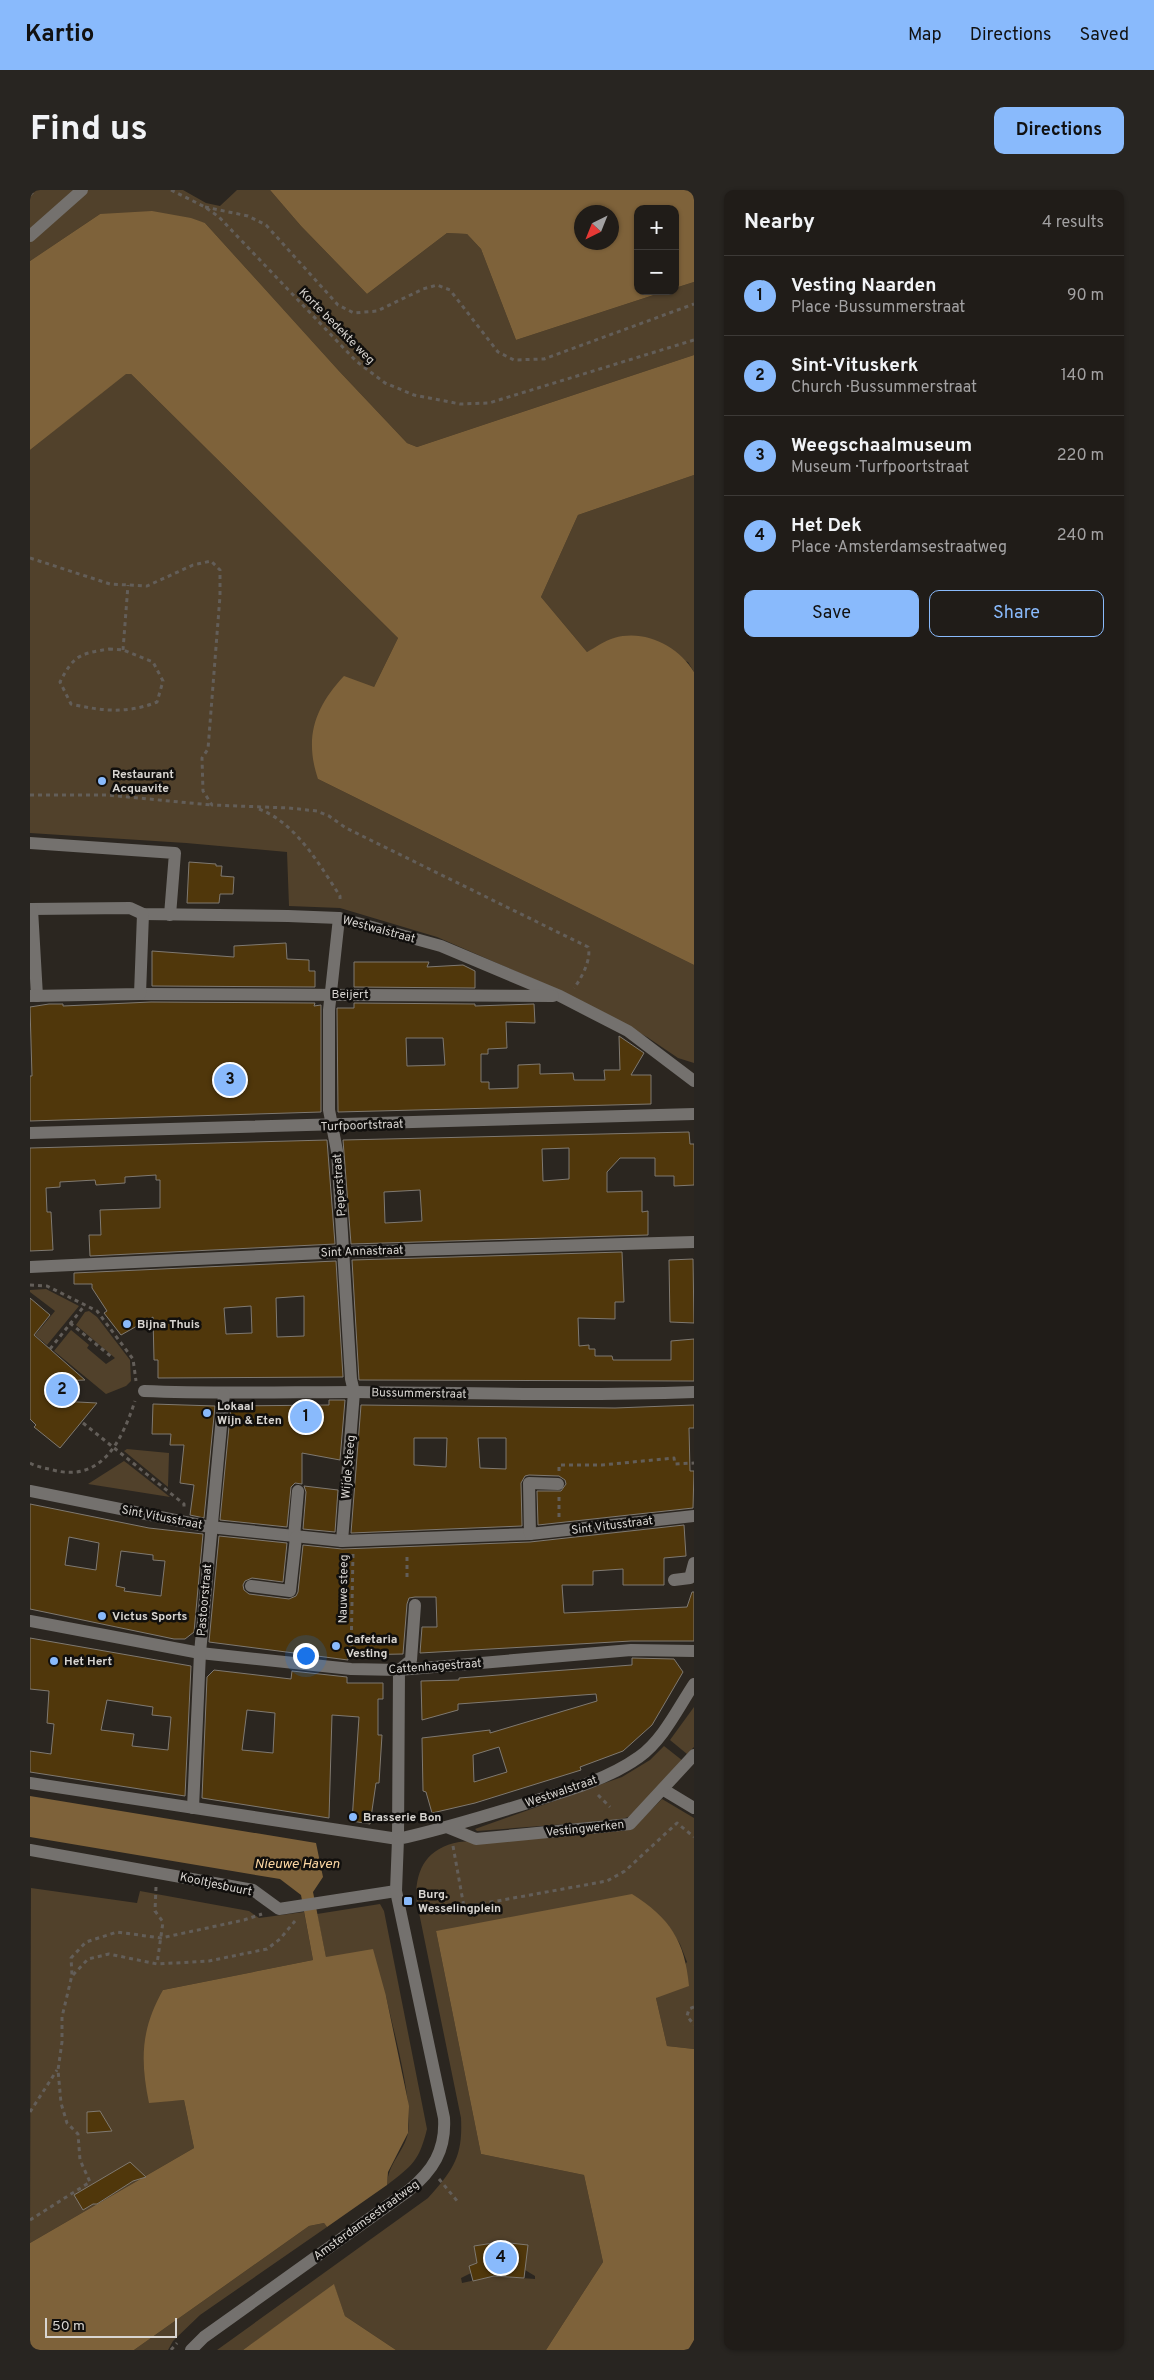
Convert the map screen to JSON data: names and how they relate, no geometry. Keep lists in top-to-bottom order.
{
  "streets": {
    "street": [
      "Westwalstraat",
      "Beijert",
      "Turfpoortstraat",
      "Peperstraat",
      "Sint Annastraat",
      "Bussummerstraat",
      "Wijde Steeg",
      "Sint Vitusstraat",
      "Pastoorstraat",
      "Cattenhagestraat",
      "Vestingwerken",
      "Kooltjesbuurt",
      "Amsterdamsestraatweg"
    ],
    "path": ["Korte bedekte weg", "Nauwe steeg"]
  },
  "crossings": [
    ["Westwalstraat", "Beijert"],
    ["Westwalstraat", "Peperstraat"],
    ["Westwalstraat", "Vestingwerken"],
    ["Westwalstraat", "Amsterdamsestraatweg"],
    ["Beijert", "Peperstraat"],
    ["Turfpoortstraat", "Peperstraat"],
    ["Peperstraat", "Sint Annastraat"],
    ["Peperstraat", "Bussummerstraat"],
    ["Peperstraat", "Wijde Steeg"],
    ["Bussummerstraat", "Wijde Steeg"],
    ["Bussummerstraat", "Pastoorstraat"],
    ["Wijde Steeg", "Sint Vitusstraat"],
    ["Wijde Steeg", "Nauwe steeg"],
    ["Sint Vitusstraat", "Nauwe steeg"],
    ["Sint Vitusstraat", "Pastoorstraat"],
    ["Nauwe steeg", "Cattenhagestraat"],
    ["Pastoorstraat", "Cattenhagestraat"],
    ["Cattenhagestraat", "Amsterdamsestraatweg"]
  ],
  "water": ["Nieuwe Haven"],
  "places": {
    "other": [
      "Restaurant Acquavite",
      "Bijna Thuis",
      "Lokaal Wijn & Eten",
      "Victus Sports",
      "Cafetaria Vesting",
      "Het Hert",
      "Brasserie Bon"
    ],
    "transit": ["Burg. Wesselingplein"]
  },
  "scale_bar": "50 m",
  "north": "bottom left",
  "page": {
    "header": "Kartio",
    "nav": ["Map", "Directions", "Saved"],
    "buttons": [
      "Directions",
      ["Save", "Share"]
    ],
    "title": "Find us",
    "heading": ["Nearby", "4 results"],
    "map_buttons": ["+", "−"],
    "list": [
      {
        "mark": "1",
        "name": "Vesting Naarden",
        "note": "Place · Bussummerstraat",
        "value": "90 m"
      },
      {
        "mark": "2",
        "name": "Sint-Vituskerk",
        "note": "Church · Bussummerstraat",
        "value": "140 m"
      },
      {
        "mark": "3",
        "name": "Weegschaalmuseum",
        "note": "Museum · Turfpoortstraat",
        "value": "220 m"
      },
      {
        "mark": "4",
        "name": "Het Dek",
        "note": "Place · Amsterdamsestraatweg",
        "value": "240 m"
      }
    ],
    "pins": [
      "3",
      "2",
      "1",
      "4"
    ],
    "scale": "50 m"
  }
}
